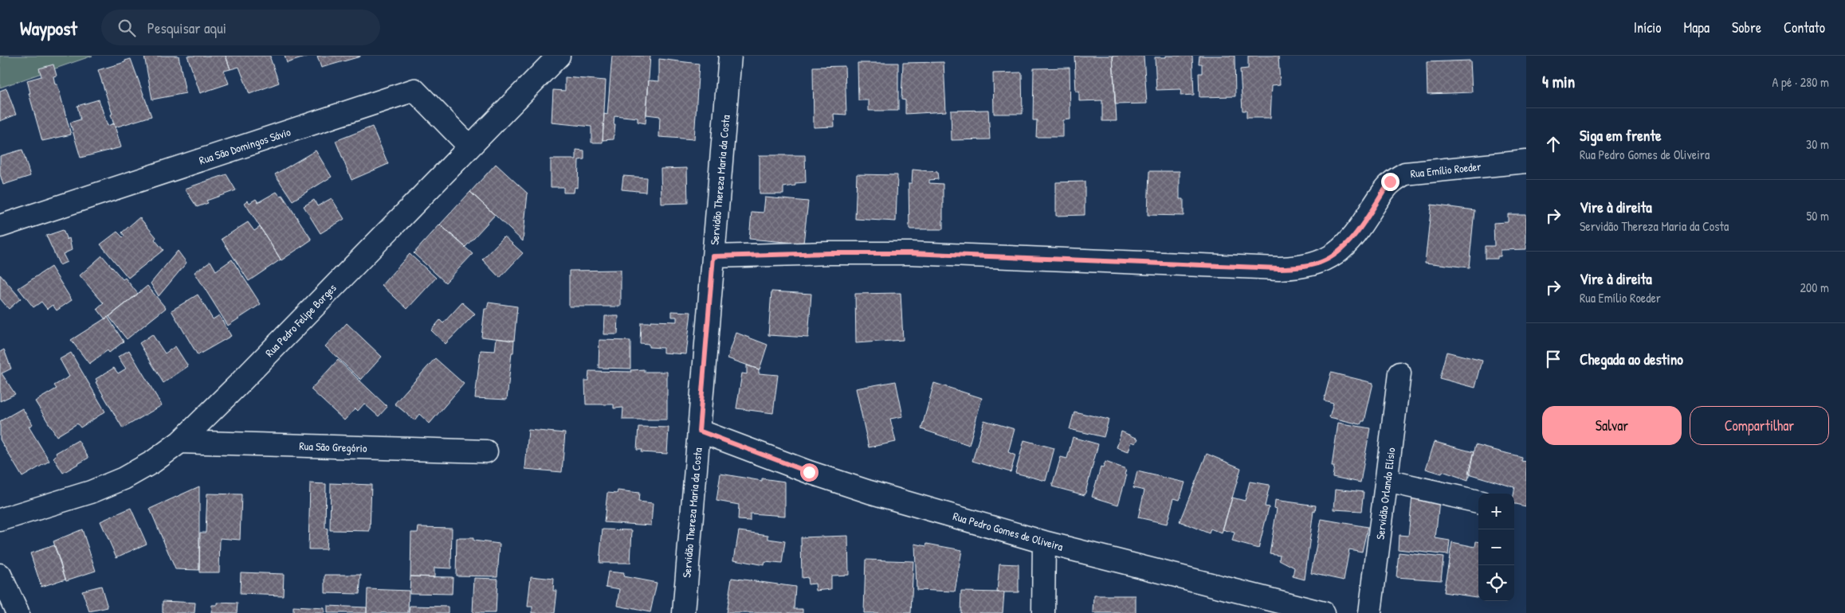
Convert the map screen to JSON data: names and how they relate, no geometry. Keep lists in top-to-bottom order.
{
  "streets": {
    "street": [
      "Rua São Domingos Sávio",
      "Rua Emílio Roeder",
      "Servidão Thereza Maria da Costa",
      "Rua Pedro Felipe Borges",
      "Rua São Gregório",
      "Servidão Orlando Elísio",
      "Rua Pedro Gomes de Oliveira"
    ]
  },
  "crossings": [
    ["Rua São Domingos Sávio", "Rua Pedro Felipe Borges"],
    ["Rua Emílio Roeder", "Servidão Thereza Maria da Costa"],
    ["Servidão Thereza Maria da Costa", "Rua Pedro Gomes de Oliveira"],
    ["Rua Pedro Felipe Borges", "Rua São Gregório"]
  ],
  "page": {
    "header": "Waypost",
    "search": "Pesquisar aqui",
    "nav": [
      "Início",
      "Mapa",
      "Sobre",
      "Contato"
    ],
    "heading": ["4 min", "A pé · 280 m"],
    "list": [
      ["Siga em frente", "Rua Pedro Gomes de Oliveira", "30 m"],
      ["Vire à direita", "Servidão Thereza Maria da Costa", "50 m"],
      ["Vire à direita", "Rua Emílio Roeder", "200 m"],
      "Chegada ao destino"
    ],
    "buttons": ["Salvar", "Compartilhar"],
    "map_buttons": ["+", "−"]
  }
}
